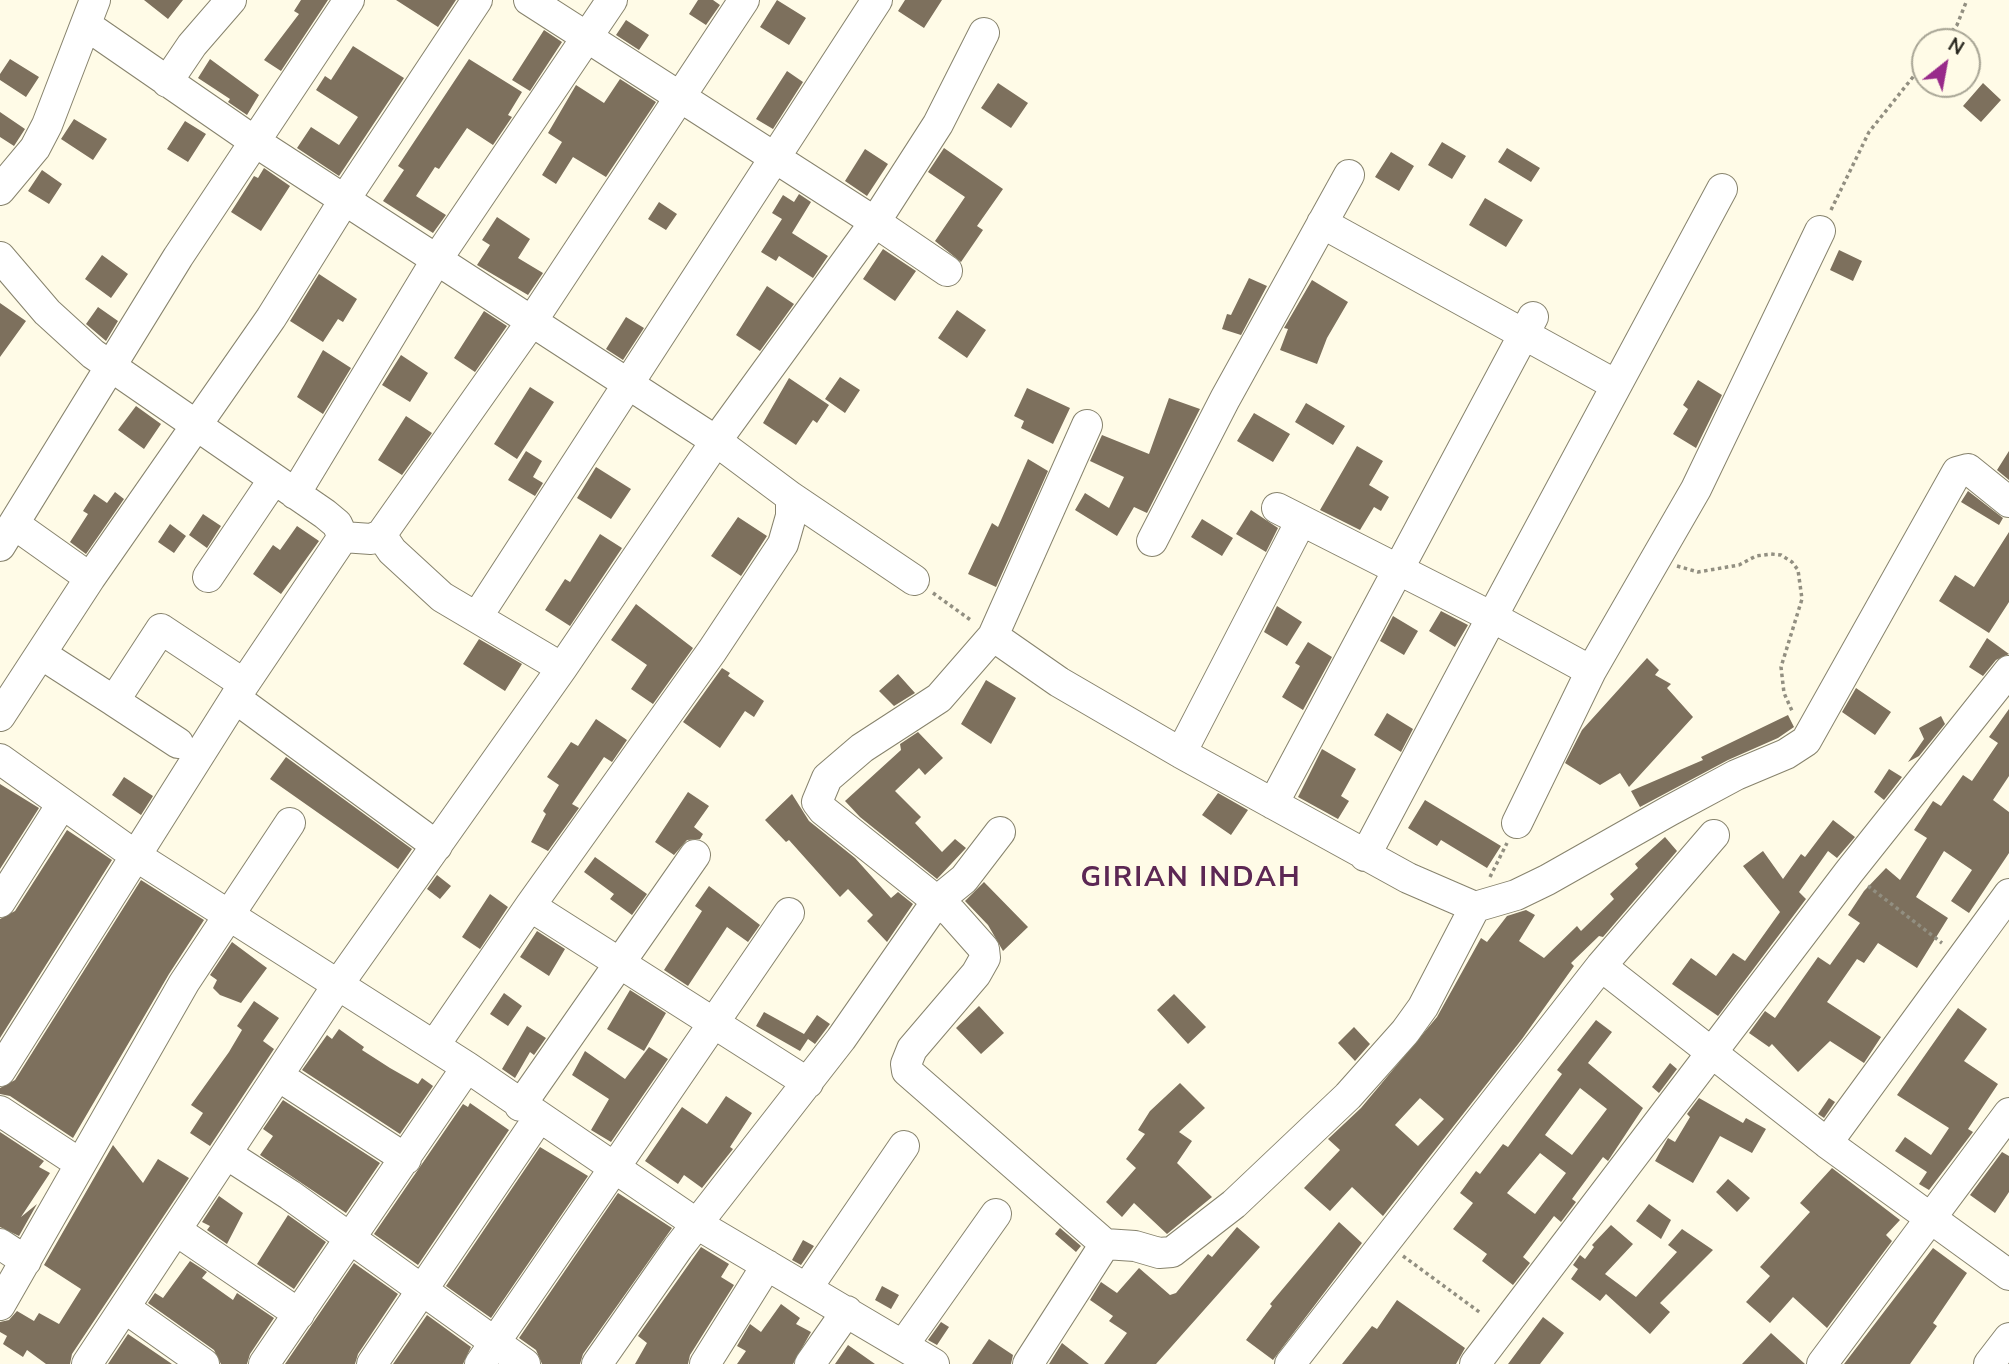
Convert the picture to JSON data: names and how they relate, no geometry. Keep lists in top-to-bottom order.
{
  "districts": ["GIRIAN INDAH"],
  "north": "top right"
}
